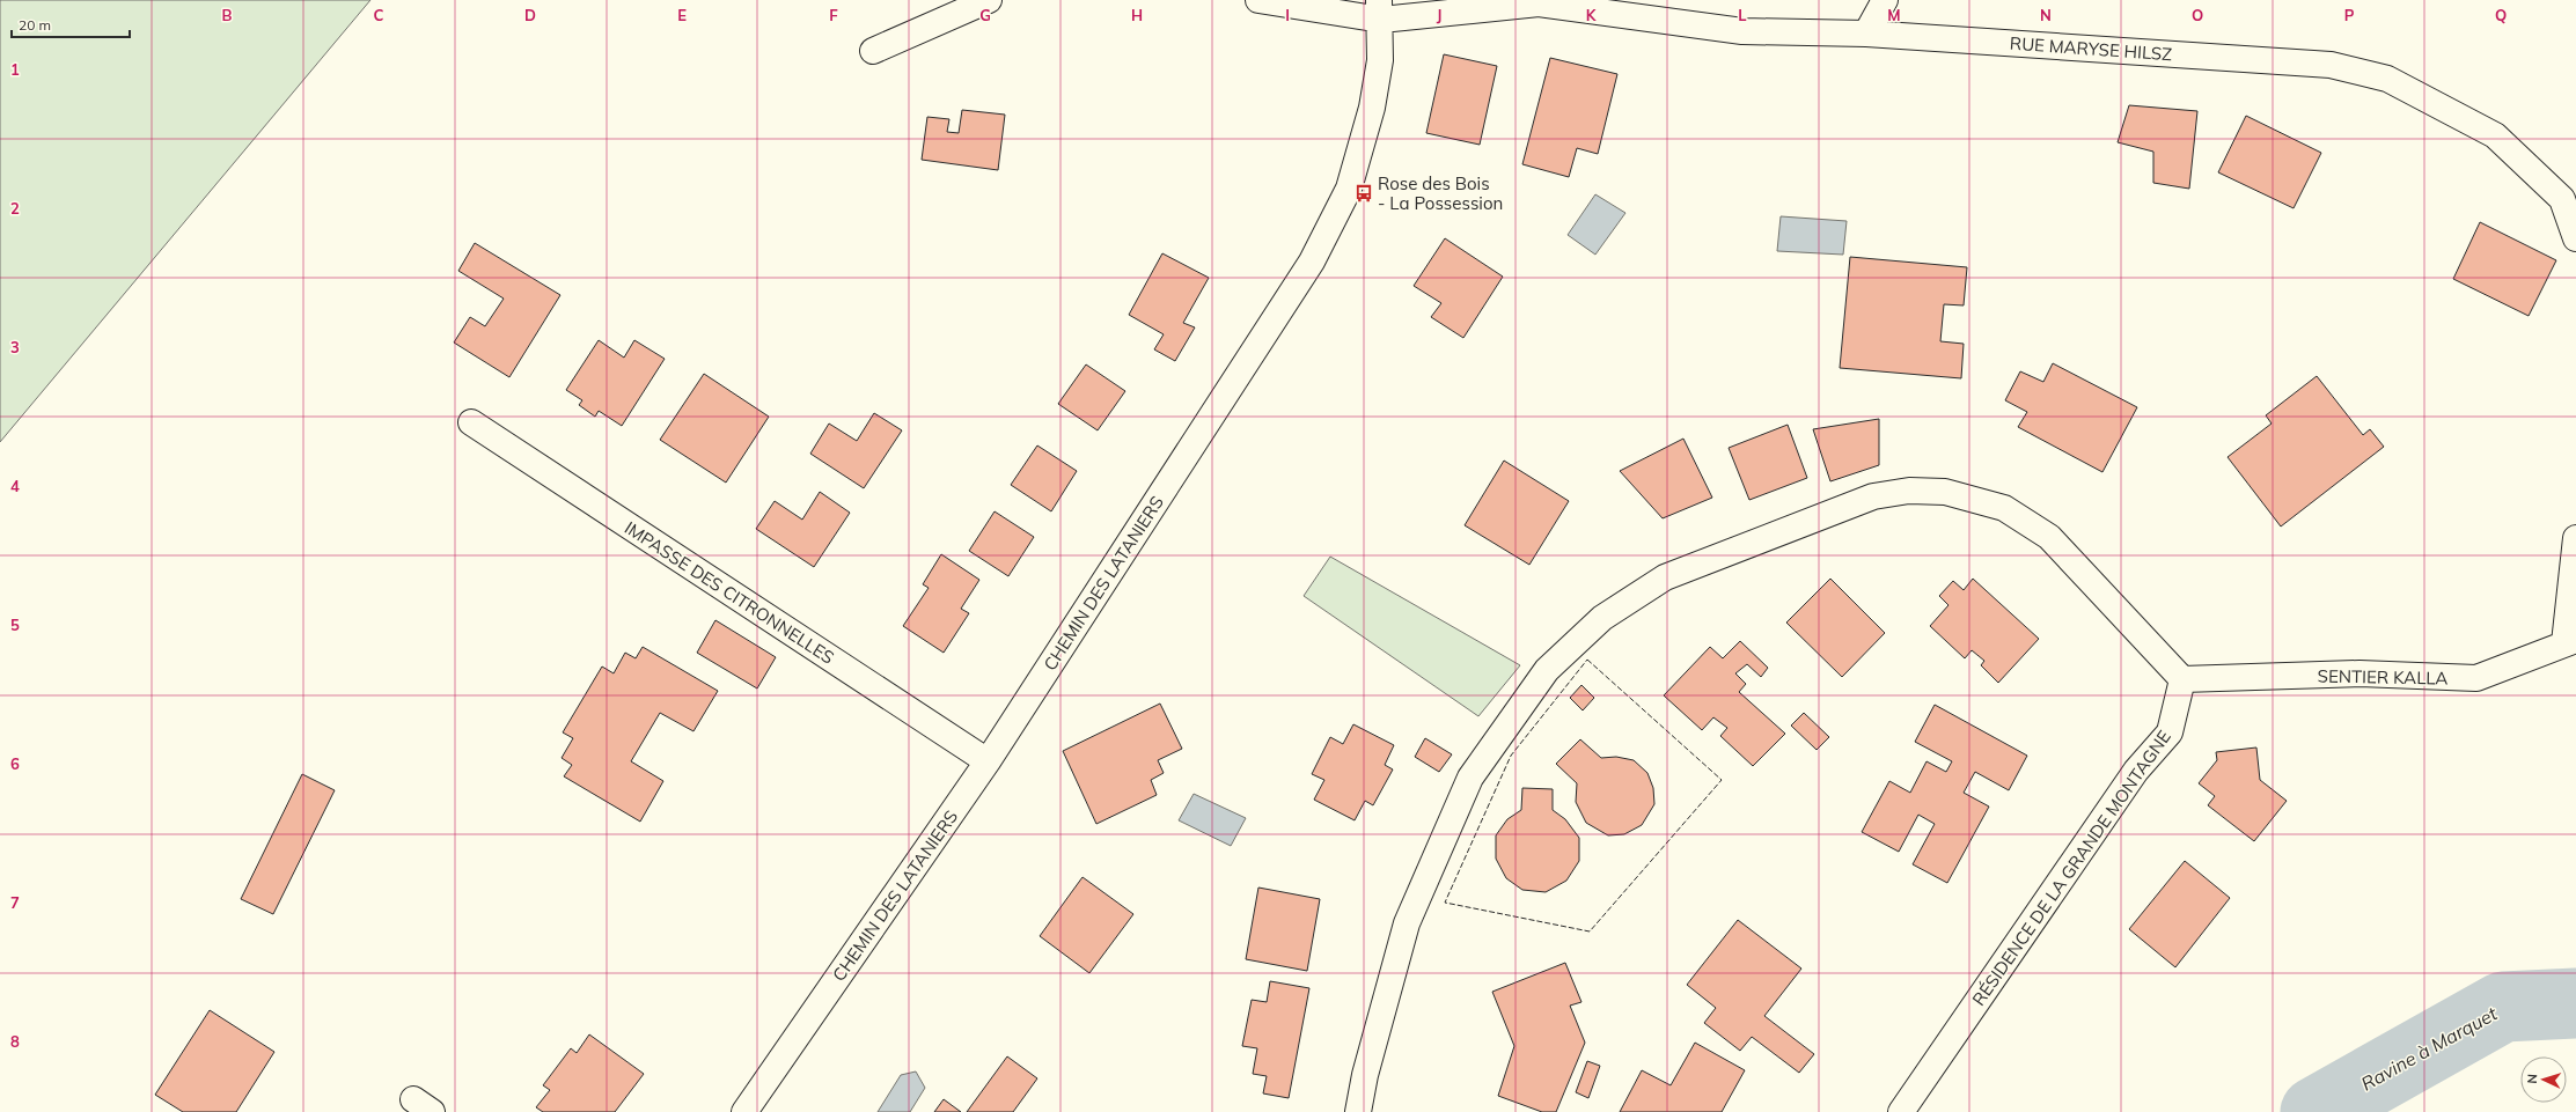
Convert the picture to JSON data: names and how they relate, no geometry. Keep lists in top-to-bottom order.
{
  "streets": {
    "street": [
      "RUE MARYSE HILSZ",
      "CHEMIN DES LATANIERS",
      "IMPASSE DES CITRONNELLES",
      "SENTIER KALLA",
      "RÉSIDENCE DE LA GRANDE MONTAGNE"
    ]
  },
  "crossings": [
    ["RUE MARYSE HILSZ", "CHEMIN DES LATANIERS"],
    ["CHEMIN DES LATANIERS", "IMPASSE DES CITRONNELLES"],
    ["SENTIER KALLA", "RÉSIDENCE DE LA GRANDE MONTAGNE"]
  ],
  "water": ["Ravine à Marquet"],
  "places": {
    "bus stop": ["Rose des Bois - La Possession"]
  },
  "scale_bar": "20 m",
  "north": "left",
  "grid": {
    "columns": [
      "B",
      "C",
      "D",
      "E",
      "F",
      "G",
      "H",
      "I",
      "J",
      "K",
      "L",
      "M",
      "N",
      "O",
      "P",
      "Q"
    ],
    "rows": [
      "1",
      "2",
      "3",
      "4",
      "5",
      "6",
      "7",
      "8"
    ]
  }
}
